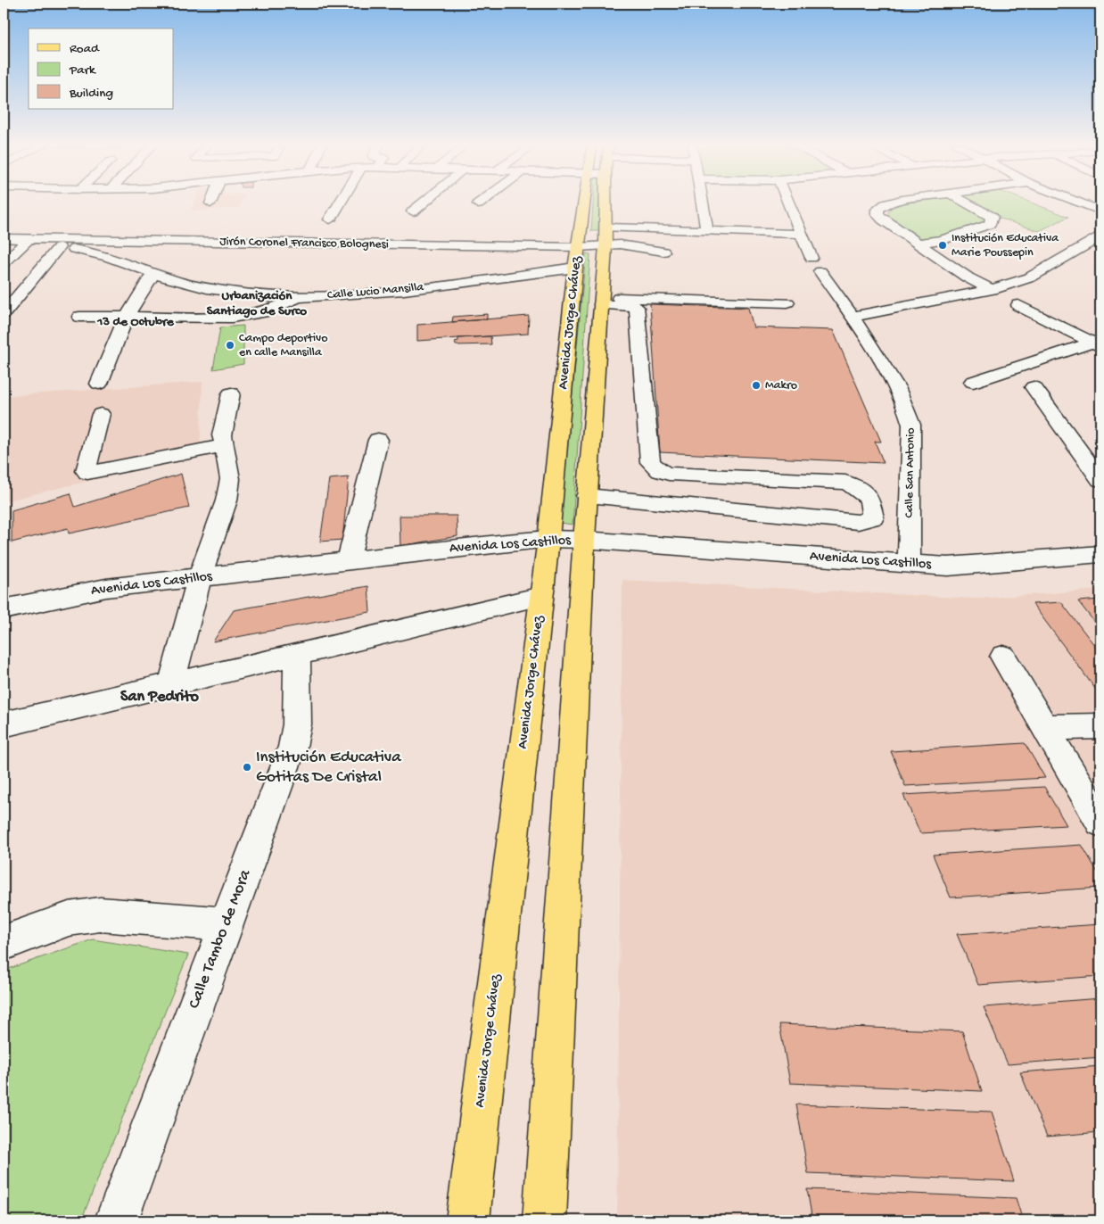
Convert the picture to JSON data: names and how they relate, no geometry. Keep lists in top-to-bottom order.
{
  "streets": {
    "main road": ["Avenida Jorge Chávez"],
    "street": [
      "Jirón Coronel Francisco Bolognesi",
      "Calle Lucio Mansilla",
      "Calle San Antonio",
      "Avenida Los Castillos",
      "Calle Tambo de Mora"
    ]
  },
  "crossings": [
    ["Jirón Coronel Francisco Bolognesi", "Calle Lucio Mansilla"],
    ["Jirón Coronel Francisco Bolognesi", "Avenida Jorge Chávez"],
    ["Calle Lucio Mansilla", "Avenida Jorge Chávez"],
    ["Avenida Jorge Chávez", "Avenida Los Castillos"],
    ["Calle San Antonio", "Avenida Los Castillos"]
  ],
  "districts": ["Urbanización Santiago de Surco", "13 de Octubre", "San Pedrito"],
  "places": [
    "Institución Educativa Marie Poussepin",
    "Campo deportivo en calle Mansilla",
    "Makro",
    "Institución Educativa Gotitas De Cristal"
  ],
  "legend": ["Road", "Park", "Building"]
}
